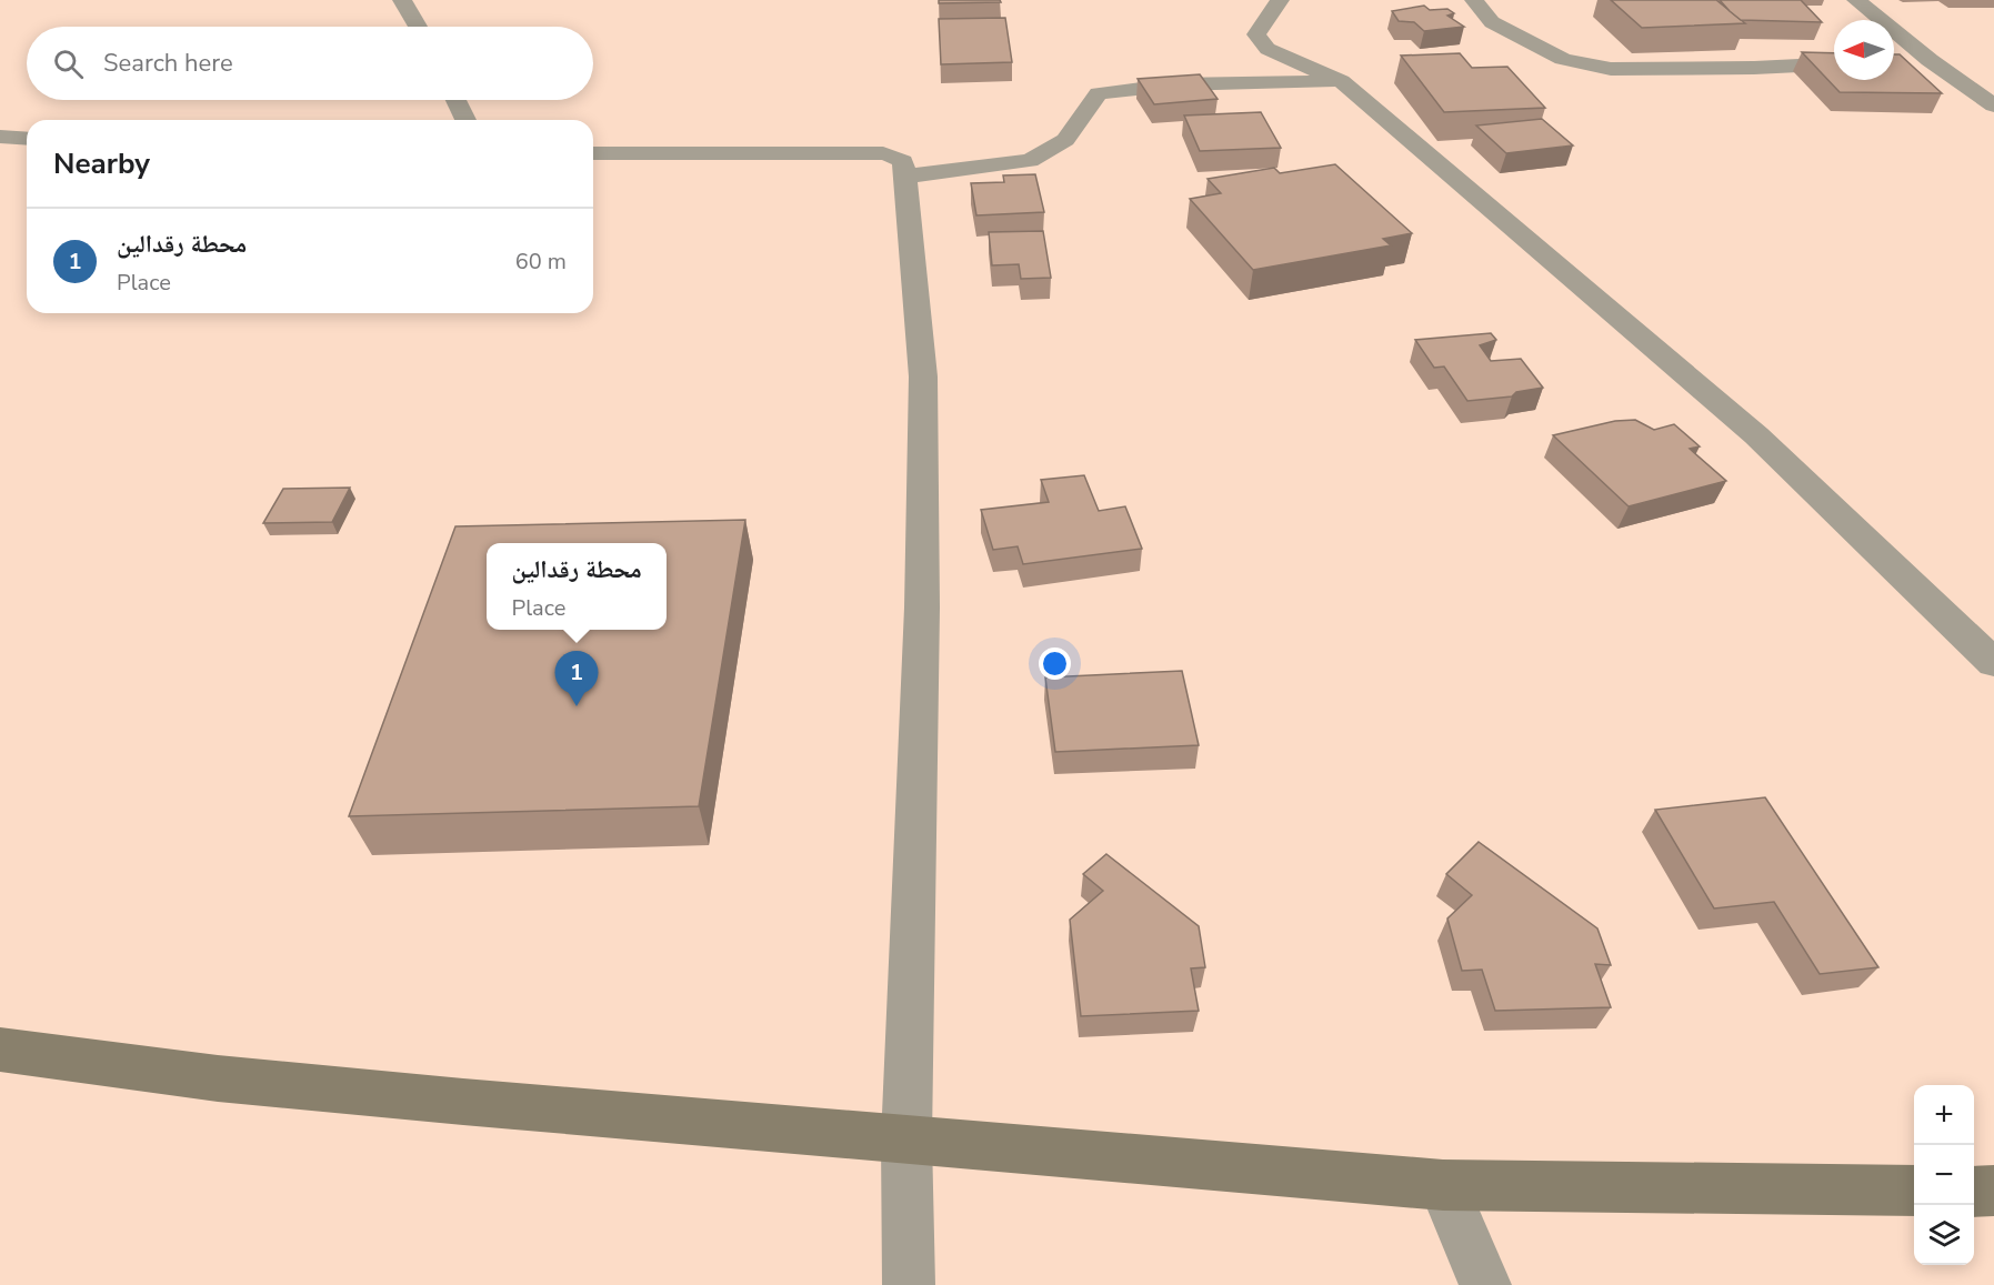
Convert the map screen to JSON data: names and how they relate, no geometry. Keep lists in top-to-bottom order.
{
  "north": "left",
  "page": {
    "search": "Search here",
    "heading": "Nearby",
    "list": [
      {
        "mark": "1",
        "name": "محطة رقدالين",
        "note": "Place",
        "value": "60 m"
      }
    ],
    "popup": ["محطة رقدالين", "Place"],
    "pins": "1",
    "map_buttons": ["+", "−"]
  }
}
